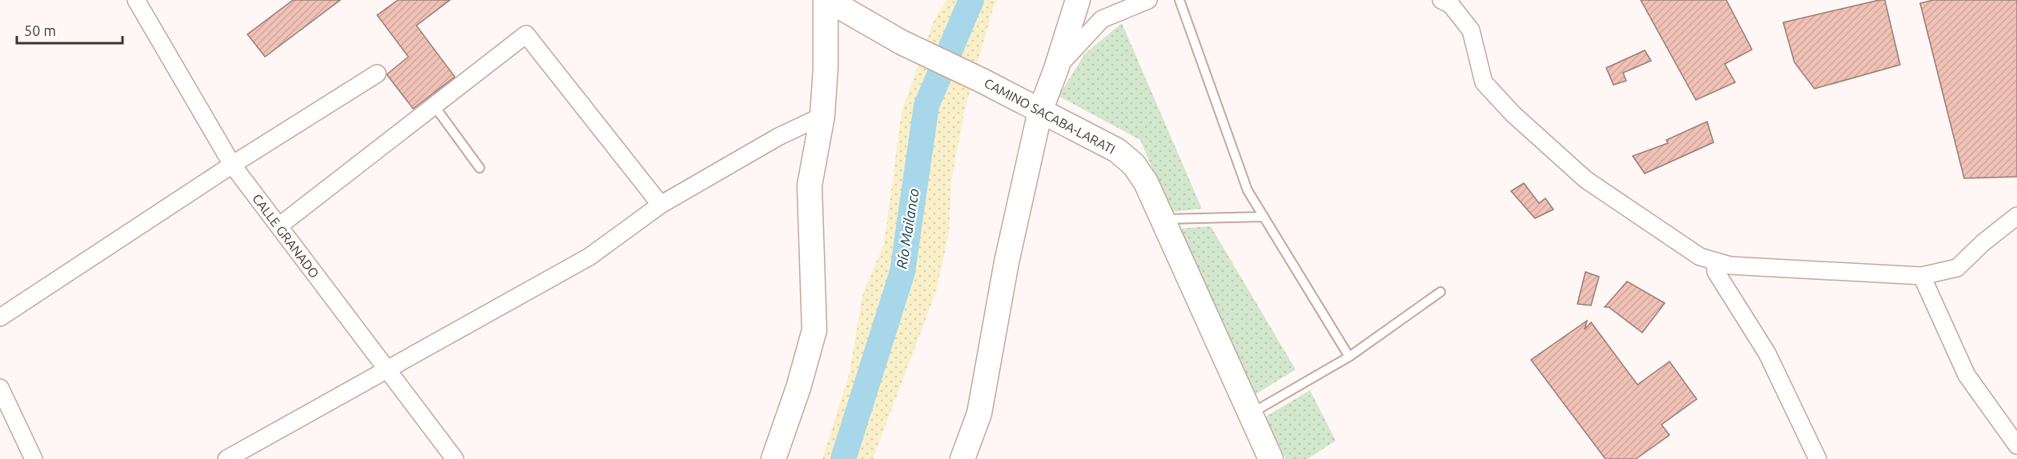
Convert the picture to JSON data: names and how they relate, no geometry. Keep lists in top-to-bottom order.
{
  "streets": {
    "street": ["CAMINO SACABA-LARATI", "CALLE GRANADO"]
  },
  "water": ["Río Mailanco"],
  "scale_bar": "50 m"
}
